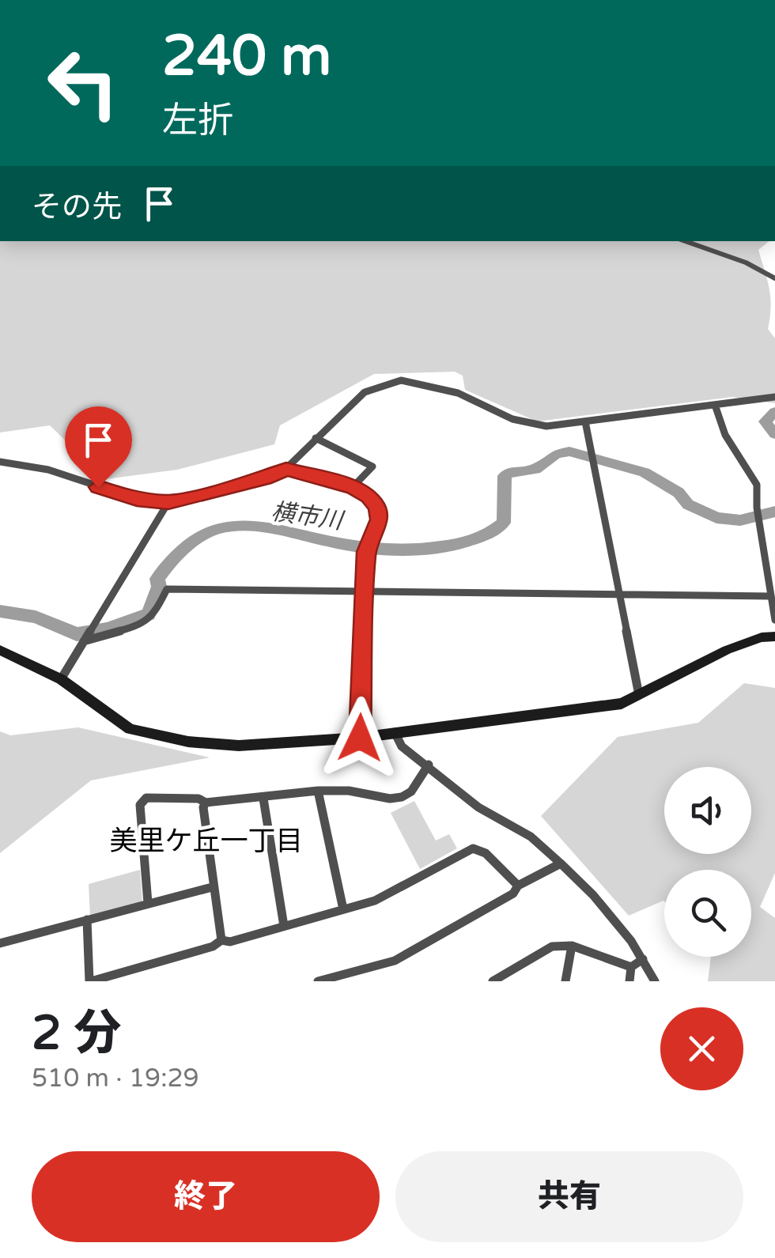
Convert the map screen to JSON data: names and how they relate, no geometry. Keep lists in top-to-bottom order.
{
  "districts": ["美里ケ丘一丁目"],
  "water": ["横市川"],
  "page": {
    "turn": ["240 m", "左折"],
    "then": "その先",
    "heading": ["2 分", "510 m · 19:29"],
    "buttons": ["終了", "共有"]
  }
}
